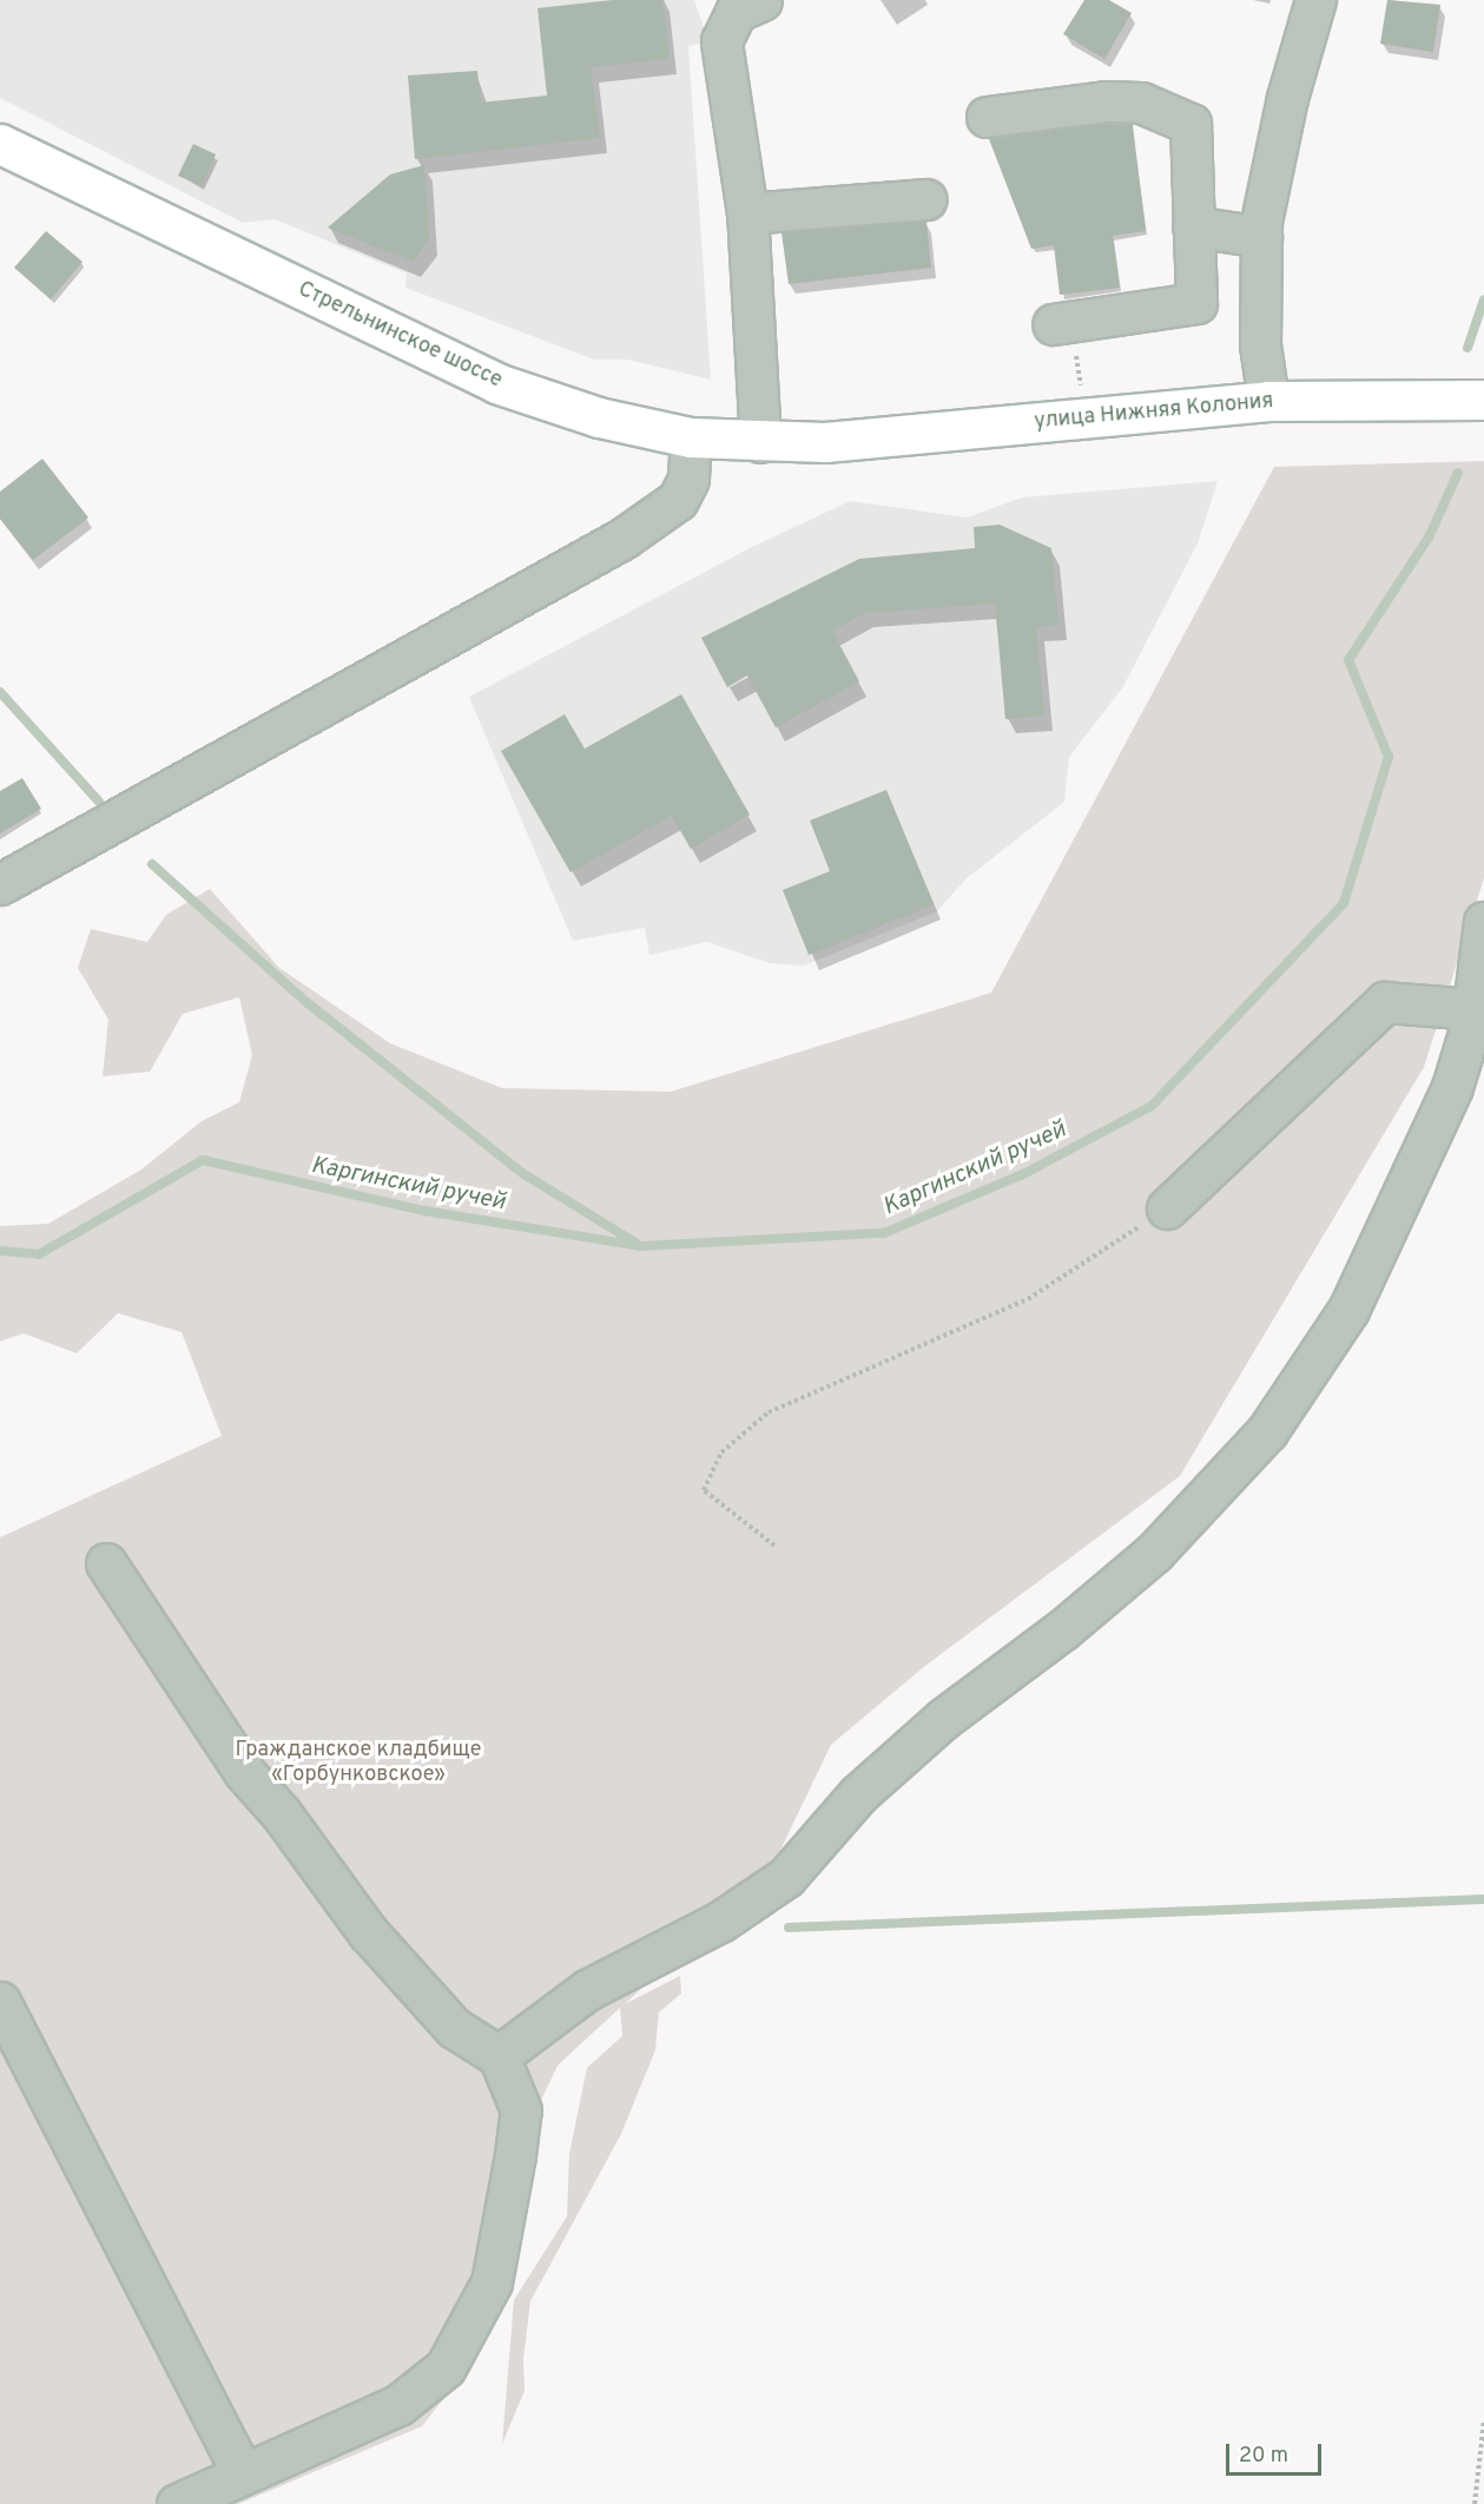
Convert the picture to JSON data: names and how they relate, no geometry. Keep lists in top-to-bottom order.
{
  "streets": {
    "main road": ["Стрельнинское шоссе", "улица Нижняя Колония"]
  },
  "crossings": [
    ["Стрельнинское шоссе", "улица Нижняя Колония"]
  ],
  "water": ["Каргинский ручей"],
  "parks": ["Гражданское кладбище «Горбунковское»"],
  "scale_bar": "20 m"
}
